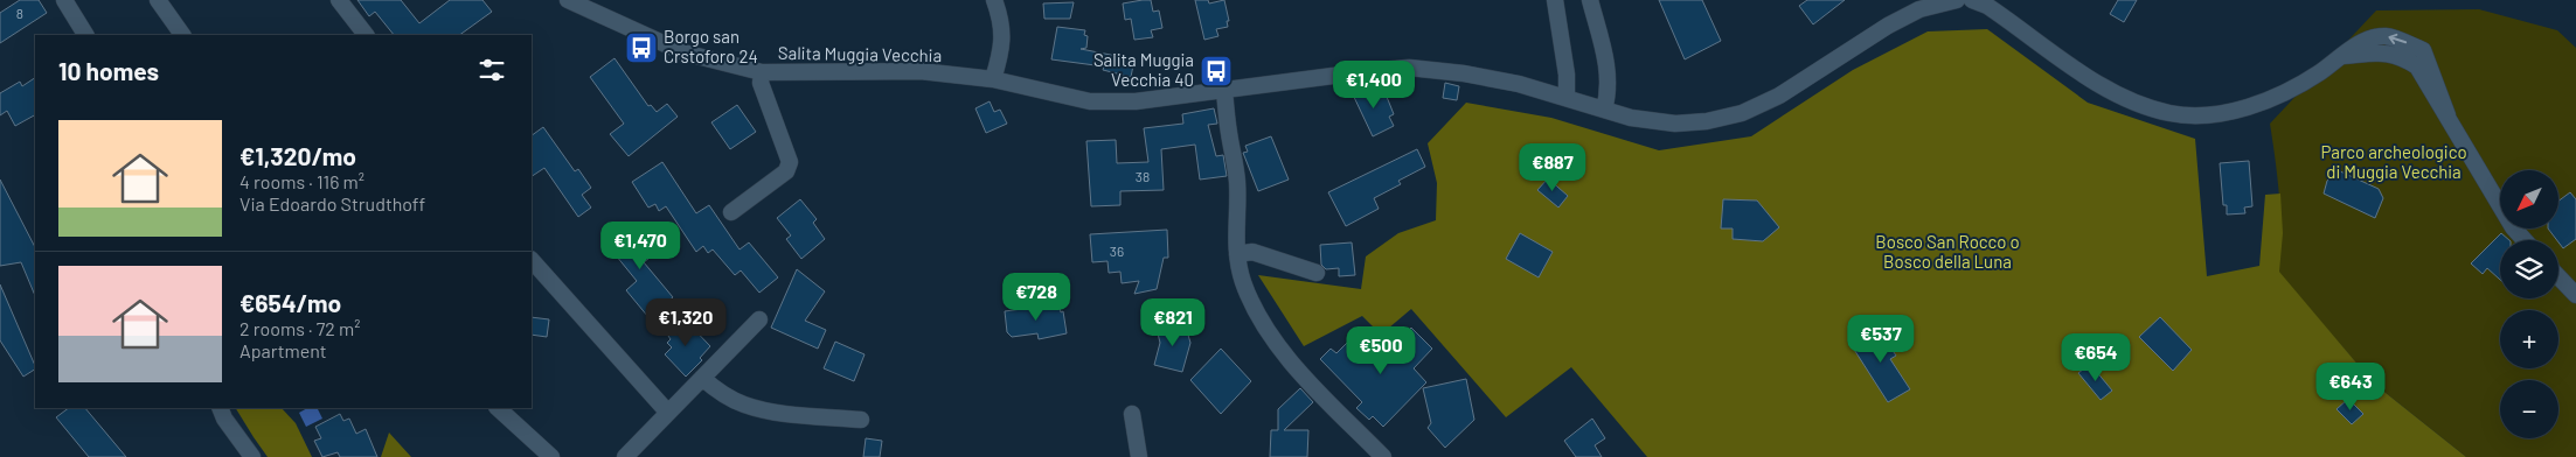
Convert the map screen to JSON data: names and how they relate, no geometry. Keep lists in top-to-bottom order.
{
  "streets": {
    "street": ["Salita Muggia Vecchia"]
  },
  "parks": ["Parco archeologico di Muggia Vecchia", "Bosco San Rocco o Bosco della Luna"],
  "places": {
    "bus stop": ["Borgo san Crstoforo 24", "Salita Muggia Vecchia 40"]
  },
  "house_numbers": ["8", "38", "36"],
  "north": "bottom left",
  "page": {
    "heading": "10 homes",
    "price": [
      "€1,400",
      "€887",
      "€1,470",
      "€728",
      "€1,320",
      "€821",
      "€537",
      "€500",
      "€654",
      "€643"
    ],
    "list": [
      {
        "name": "€1,320/mo",
        "note": "4 rooms · 116 m² · Via Edoardo Strudthoff"
      },
      {
        "name": "€654/mo",
        "note": "2 rooms · 72 m² · Apartment"
      }
    ],
    "map_buttons": ["+", "−"]
  }
}
